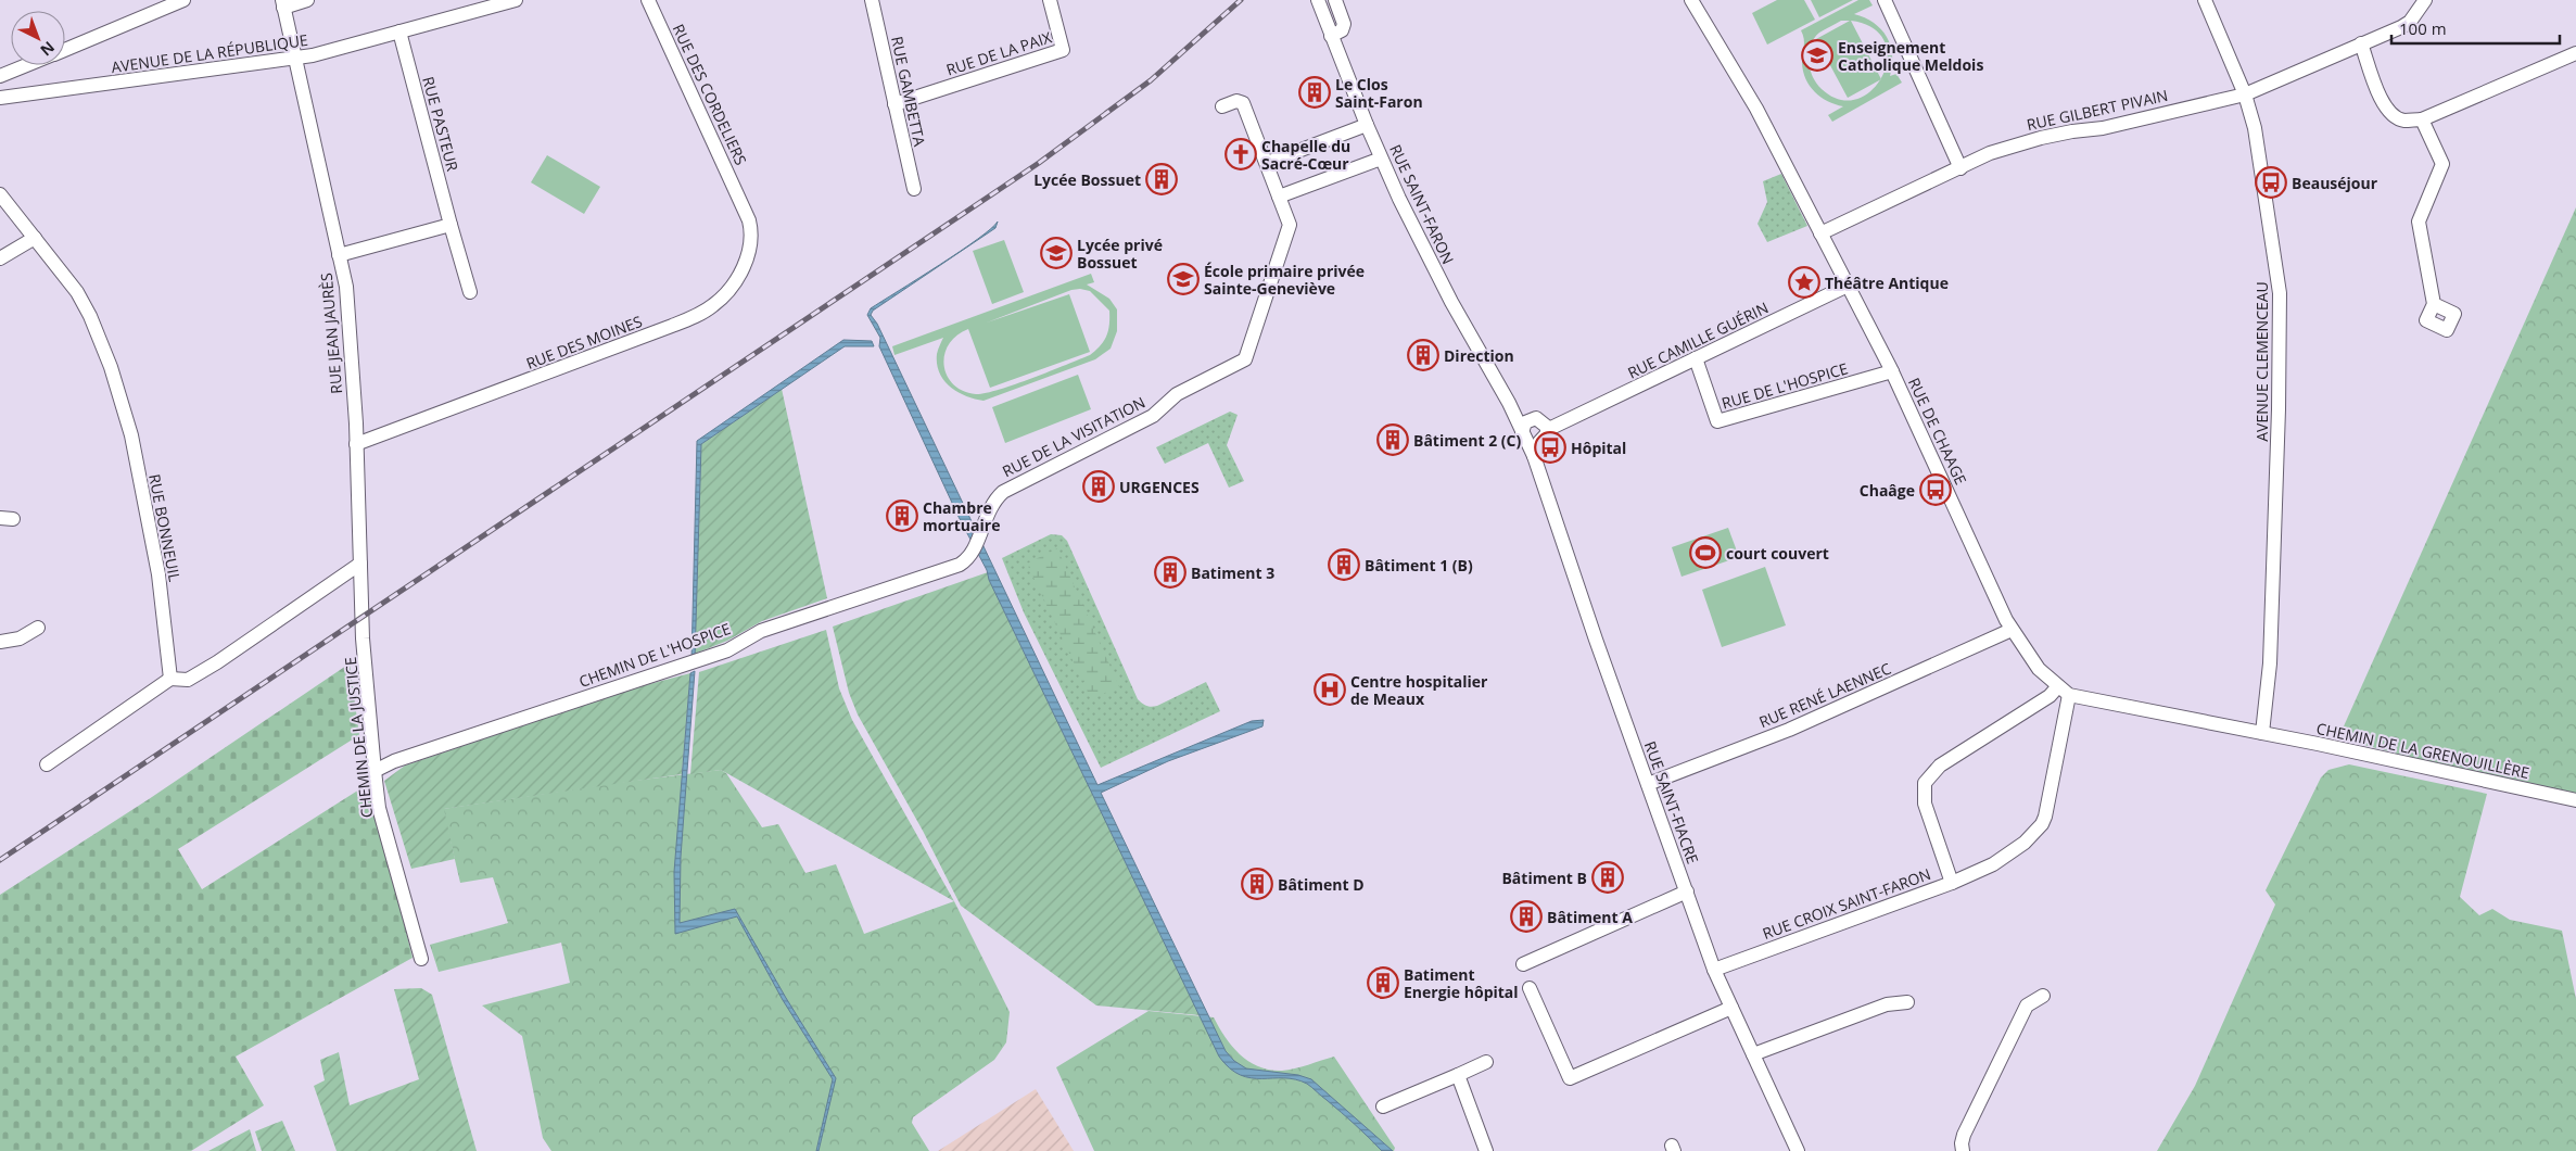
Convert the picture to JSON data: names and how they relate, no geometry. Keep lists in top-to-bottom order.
{
  "streets": {
    "street": [
      "AVENUE DE LA RÉPUBLIQUE",
      "RUE DE LA PAIX",
      "RUE GAMBETTA",
      "RUE DES CORDELIERS",
      "RUE GILBERT PIVAIN",
      "RUE PASTEUR",
      "RUE SAINT-FARON",
      "RUE JEAN JAURÈS",
      "RUE CAMILLE GUÉRIN",
      "RUE DES MOINES",
      "AVENUE CLEMENCEAU",
      "RUE DE L'HOSPICE",
      "RUE DE CHAAGE",
      "RUE DE LA VISITATION",
      "RUE BONNEUIL",
      "CHEMIN DE L'HOSPICE",
      "RUE RENÉ LAENNEC",
      "CHEMIN DE LA JUSTICE",
      "CHEMIN DE LA GRENOUILLÈRE",
      "RUE SAINT-FIACRE",
      "RUE CROIX SAINT-FARON"
    ]
  },
  "crossings": [
    ["AVENUE DE LA RÉPUBLIQUE", "RUE PASTEUR"],
    ["AVENUE DE LA RÉPUBLIQUE", "RUE JEAN JAURÈS"],
    ["RUE DE LA PAIX", "RUE GAMBETTA"],
    ["RUE DES CORDELIERS", "RUE DES MOINES"],
    ["RUE GILBERT PIVAIN", "AVENUE CLEMENCEAU"],
    ["RUE GILBERT PIVAIN", "RUE DE CHAAGE"],
    ["RUE SAINT-FARON", "RUE SAINT-FIACRE"],
    ["RUE JEAN JAURÈS", "RUE DES MOINES"],
    ["RUE JEAN JAURÈS", "CHEMIN DE LA JUSTICE"],
    ["RUE CAMILLE GUÉRIN", "RUE DE L'HOSPICE"],
    ["RUE CAMILLE GUÉRIN", "RUE DE CHAAGE"],
    ["AVENUE CLEMENCEAU", "CHEMIN DE LA GRENOUILLÈRE"],
    ["RUE DE L'HOSPICE", "RUE DE CHAAGE"],
    ["RUE DE CHAAGE", "RUE RENÉ LAENNEC"],
    ["RUE DE CHAAGE", "RUE CROIX SAINT-FARON"],
    ["RUE DE LA VISITATION", "CHEMIN DE L'HOSPICE"],
    ["CHEMIN DE L'HOSPICE", "CHEMIN DE LA JUSTICE"],
    ["RUE RENÉ LAENNEC", "RUE SAINT-FIACRE"],
    ["RUE SAINT-FIACRE", "RUE CROIX SAINT-FARON"]
  ],
  "places": {
    "school or university": ["Enseignement Catholique Meldois", "Lycée privé Bossuet", "École primaire privée Sainte-Geneviève"],
    "building": [
      "Le Clos Saint-Faron",
      "Lycée Bossuet",
      "Direction",
      "Bâtiment 2 (C)",
      "URGENCES",
      "Chambre mortuaire",
      "Bâtiment 1 (B)",
      "Batiment 3",
      "Bâtiment B",
      "Bâtiment D",
      "Bâtiment A",
      "Batiment Energie hôpital"
    ],
    "church": ["Chapelle du Sacré-Cœur"],
    "bus stop": ["Beauséjour", "Hôpital", "Chaâge"],
    "place": ["Théâtre Antique"],
    "sports": ["court couvert"],
    "hospital": ["Centre hospitalier de Meaux"]
  },
  "scale_bar": "100 m",
  "north": "bottom right"
}
